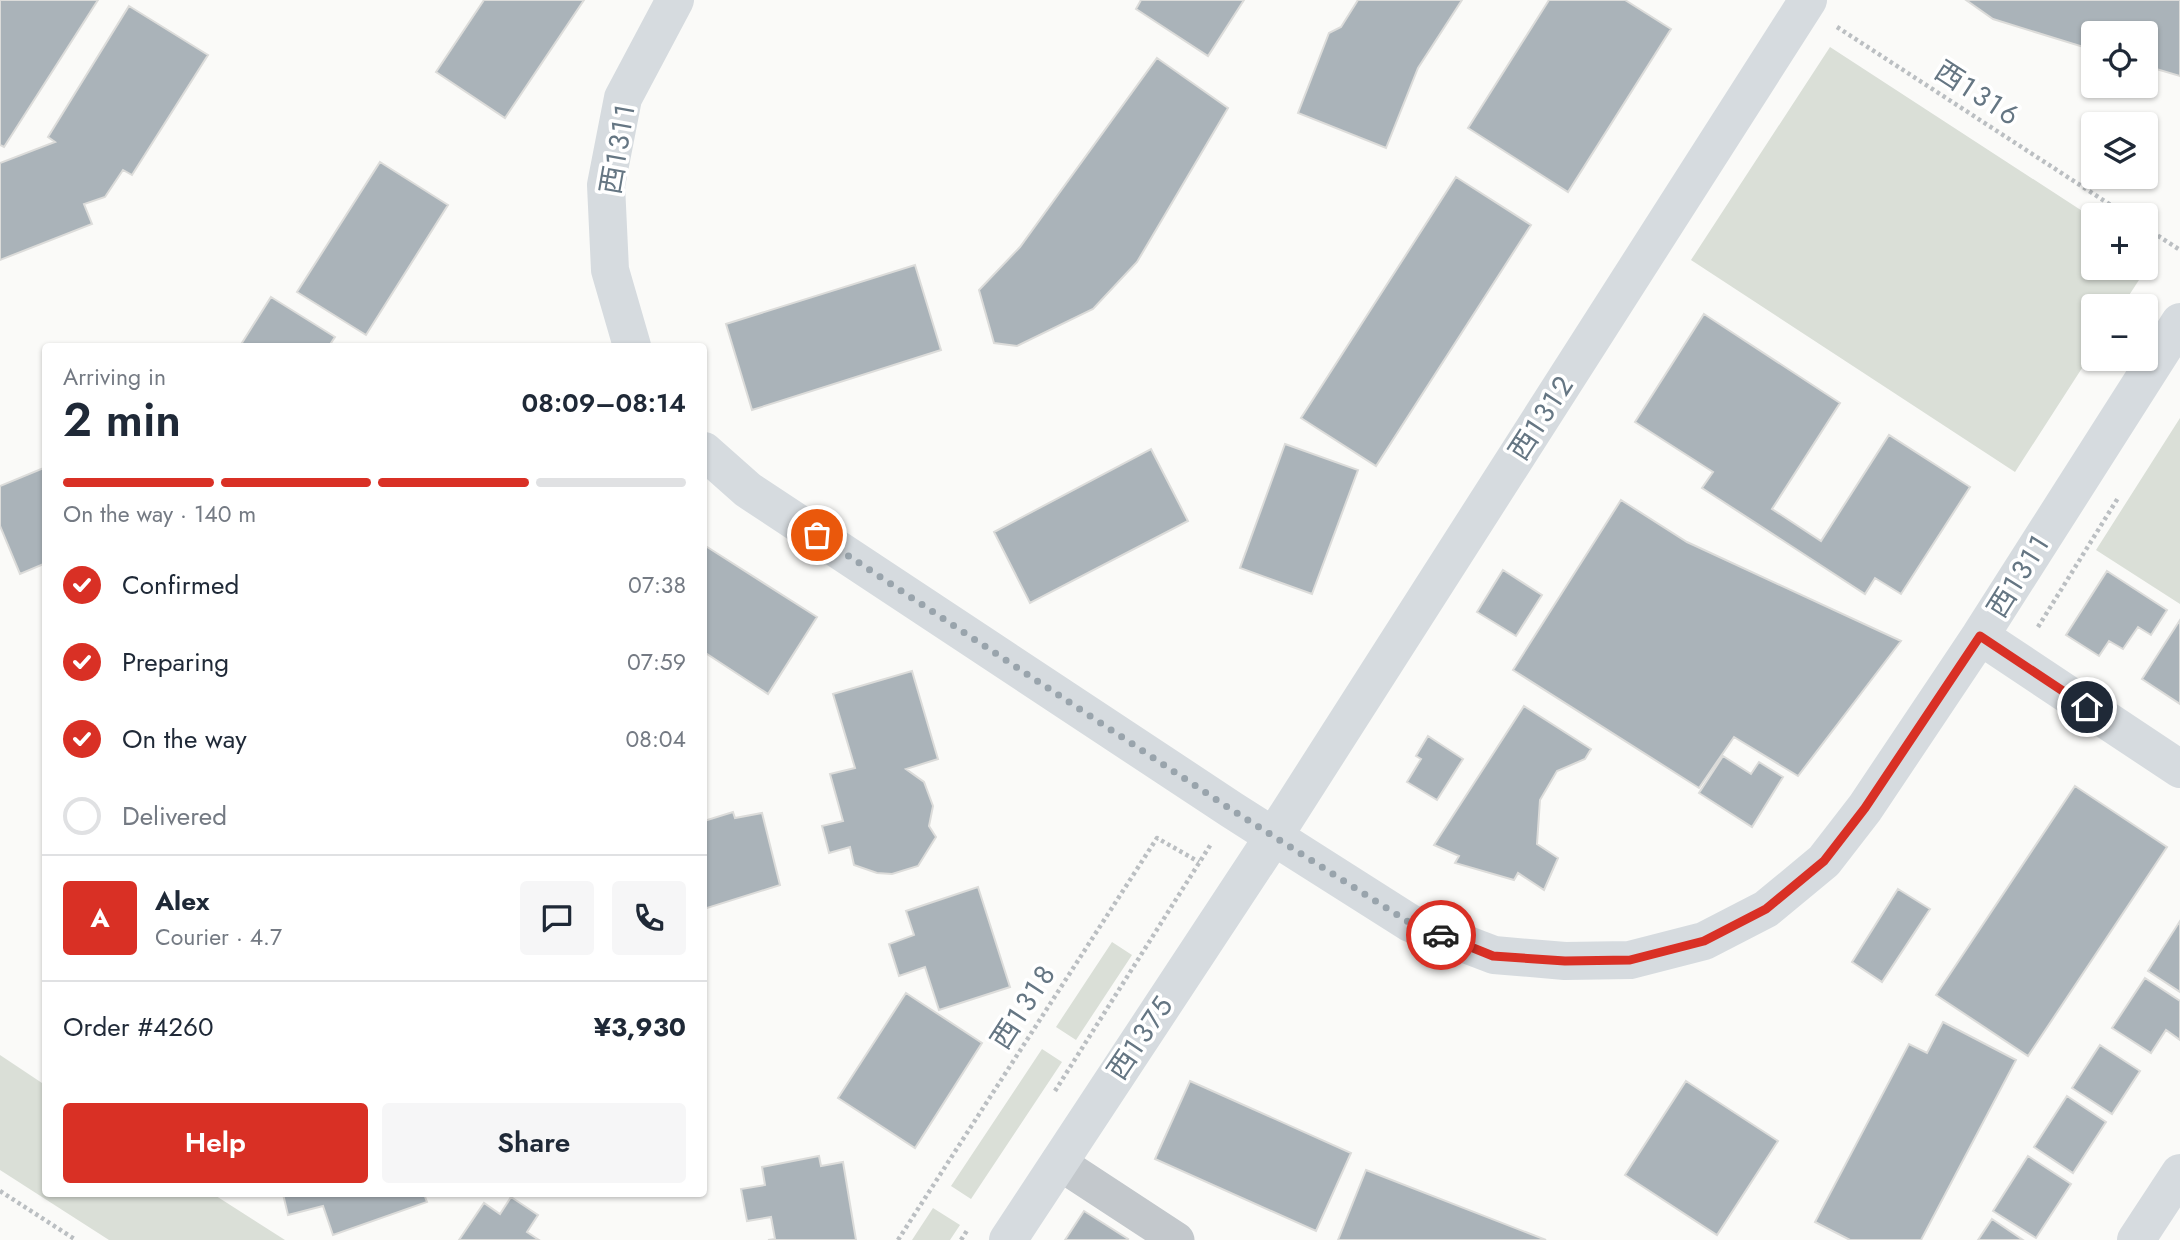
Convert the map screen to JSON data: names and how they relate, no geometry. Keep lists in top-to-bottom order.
{
  "streets": {
    "street": ["西１３１１", "西１３１２", "西１３７５"],
    "path": ["西１３１６", "西１３１８"]
  },
  "crossings": [
    ["西１３１６", "西１３１２"],
    ["西１３１１", "西１３１２"],
    ["西１３１１", "西１３７５"],
    ["西１３１２", "西１３７５"]
  ],
  "page": {
    "map_buttons": ["+", "−"],
    "heading": ["2 min", "Arriving in", "08:09–08:14"],
    "panel": [
      "Alex",
      "Courier · 4.7",
      "Order #4260",
      "¥3,930"
    ],
    "bar": "On the way · 140 m",
    "list": [
      ["Confirmed", "07:38"],
      ["Preparing", "07:59"],
      ["On the way", "08:04"],
      "Delivered"
    ],
    "round": "A",
    "buttons": ["Help", "Share"]
  }
}
